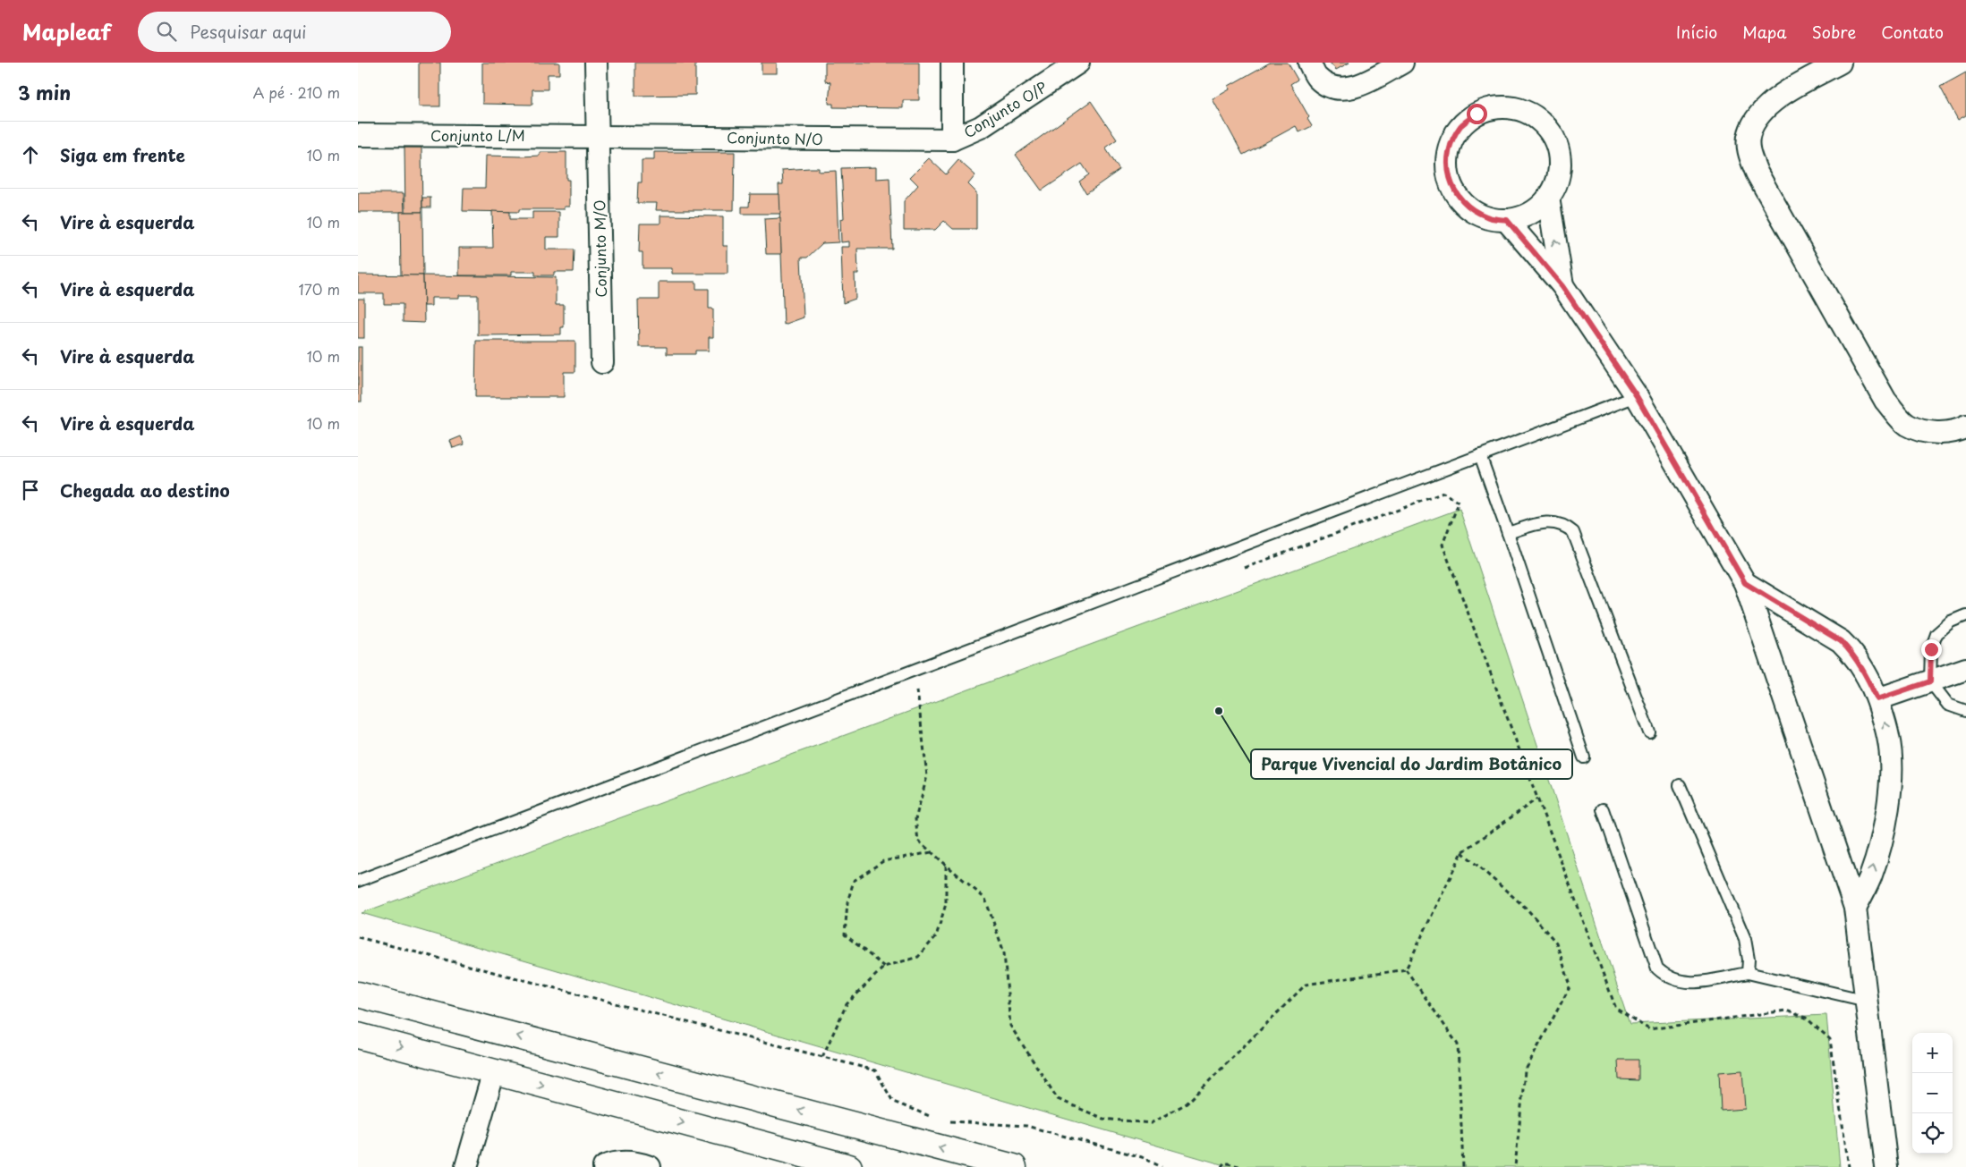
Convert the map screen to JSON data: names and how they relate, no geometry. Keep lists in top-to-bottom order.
{
  "streets": {
    "street": [
      "Conjunto O/P",
      "Conjunto L/M",
      "Conjunto N/O",
      "Conjunto M/O"
    ]
  },
  "crossings": [
    ["Conjunto O/P", "Conjunto N/O"],
    ["Conjunto L/M", "Conjunto N/O"],
    ["Conjunto L/M", "Conjunto M/O"],
    ["Conjunto N/O", "Conjunto M/O"]
  ],
  "places": ["Parque Vivencial do Jardim Botânico"],
  "page": {
    "header": "Mapleaf",
    "search": "Pesquisar aqui",
    "nav": [
      "Início",
      "Mapa",
      "Sobre",
      "Contato"
    ],
    "heading": ["3 min", "A pé · 210 m"],
    "list": [
      ["Siga em frente", "10 m"],
      ["Vire à esquerda", "10 m"],
      ["Vire à esquerda", "170 m"],
      ["Vire à esquerda", "10 m"],
      ["Vire à esquerda", "10 m"],
      "Chegada ao destino"
    ],
    "map_buttons": ["+", "−"]
  }
}
